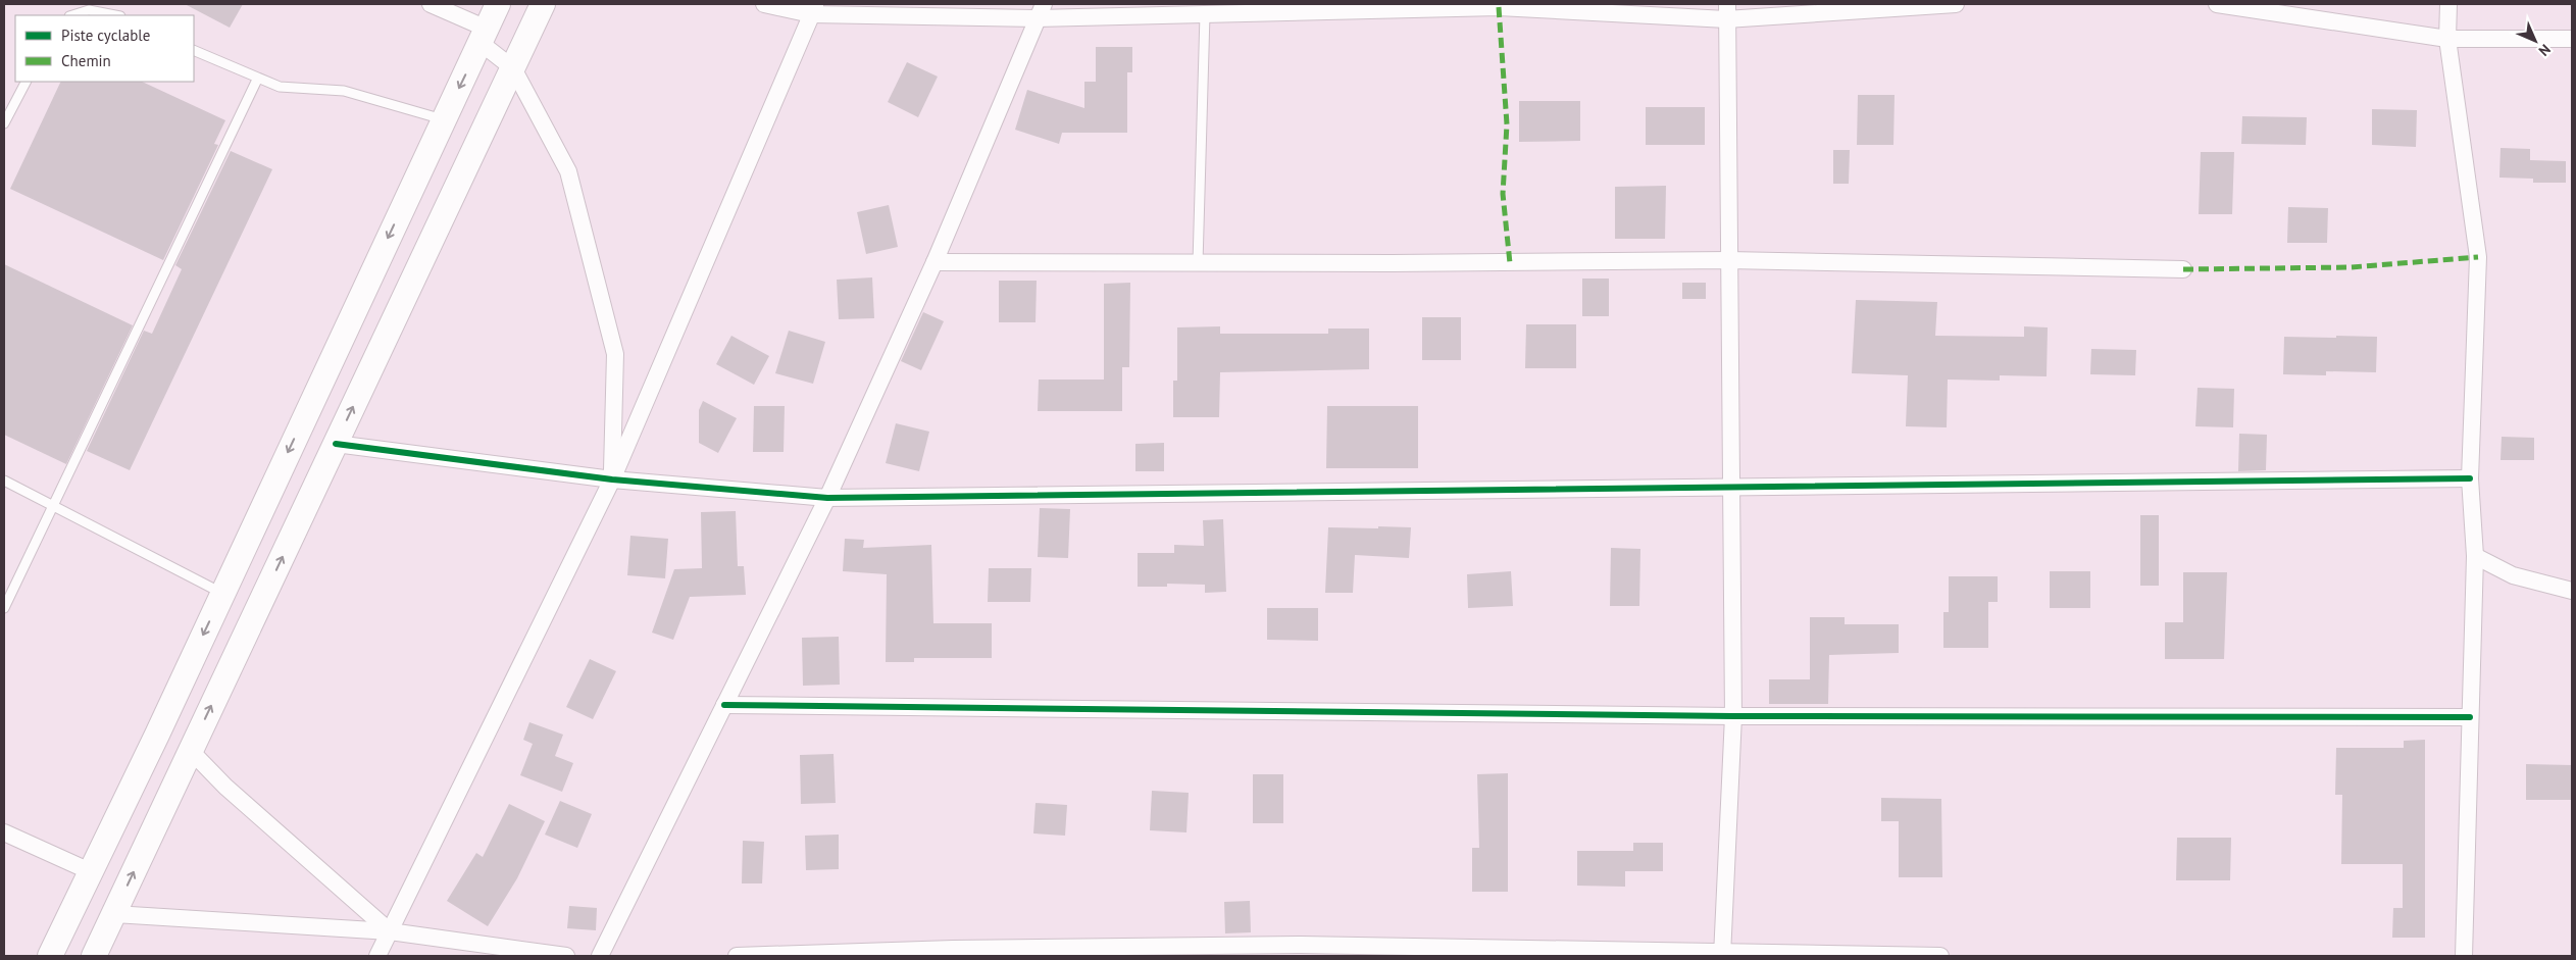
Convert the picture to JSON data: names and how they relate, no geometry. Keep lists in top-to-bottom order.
{
  "legend": ["Piste cyclable", "Chemin"],
  "north": "bottom right"
}
